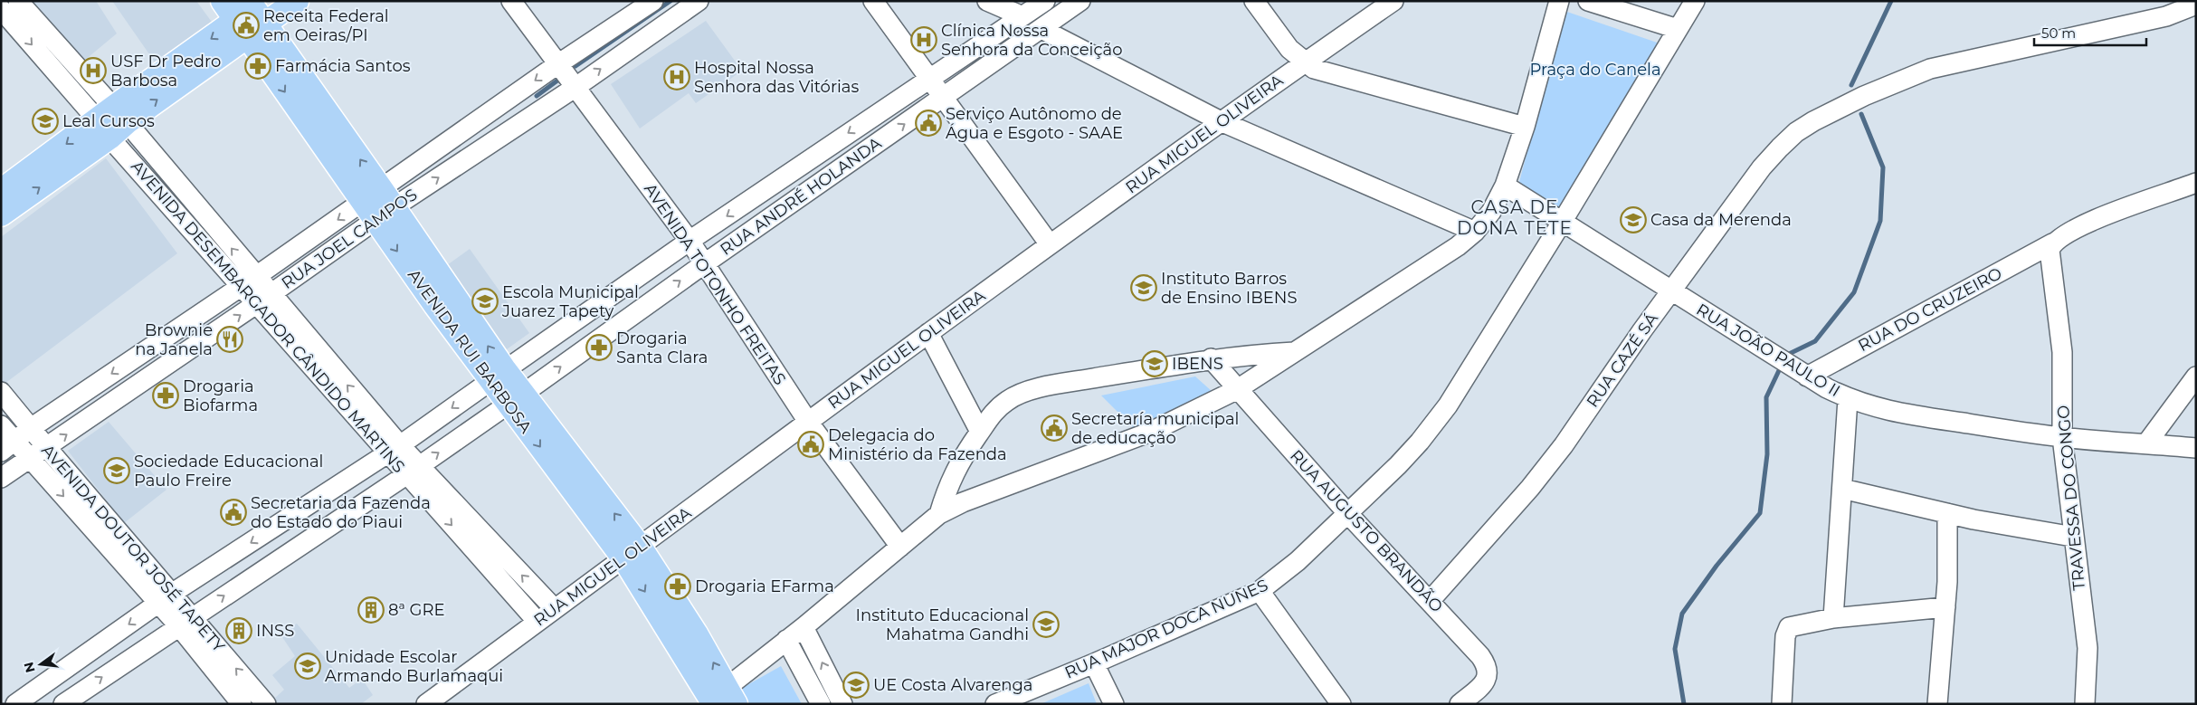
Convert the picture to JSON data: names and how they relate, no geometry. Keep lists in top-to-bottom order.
{
  "streets": {
    "main road": ["AVENIDA RUI BARBOSA"],
    "street": [
      "RUA MIGUEL OLIVEIRA",
      "RUA ANDRÉ HOLANDA",
      "RUA JOEL CAMPOS",
      "AVENIDA TOTONHO FREITAS",
      "RUA DO CRUZEIRO",
      "AVENIDA DESEMBARGADOR CÂNDIDO MARTINS",
      "RUA JOÃO PAULO II",
      "RUA CAZÉ SÁ",
      "TRAVESSA DO CONGO",
      "RUA AUGUSTO BRANDÃO",
      "AVENIDA DOUTOR JOSÉ TAPETY",
      "RUA MAJOR DOCA NUNES"
    ]
  },
  "crossings": [
    ["RUA MIGUEL OLIVEIRA", "AVENIDA TOTONHO FREITAS"],
    ["RUA MIGUEL OLIVEIRA", "AVENIDA DESEMBARGADOR CÂNDIDO MARTINS"],
    ["RUA MIGUEL OLIVEIRA", "AVENIDA RUI BARBOSA"],
    ["RUA ANDRÉ HOLANDA", "AVENIDA TOTONHO FREITAS"],
    ["RUA ANDRÉ HOLANDA", "AVENIDA DESEMBARGADOR CÂNDIDO MARTINS"],
    ["RUA ANDRÉ HOLANDA", "AVENIDA RUI BARBOSA"],
    ["RUA ANDRÉ HOLANDA", "AVENIDA DOUTOR JOSÉ TAPETY"],
    ["RUA JOEL CAMPOS", "AVENIDA TOTONHO FREITAS"],
    ["RUA JOEL CAMPOS", "AVENIDA DESEMBARGADOR CÂNDIDO MARTINS"],
    ["RUA JOEL CAMPOS", "AVENIDA RUI BARBOSA"],
    ["RUA JOEL CAMPOS", "AVENIDA DOUTOR JOSÉ TAPETY"],
    ["RUA DO CRUZEIRO", "RUA JOÃO PAULO II"],
    ["RUA DO CRUZEIRO", "TRAVESSA DO CONGO"],
    ["RUA JOÃO PAULO II", "RUA CAZÉ SÁ"],
    ["RUA JOÃO PAULO II", "TRAVESSA DO CONGO"],
    ["RUA JOÃO PAULO II", "RUA MAJOR DOCA NUNES"],
    ["RUA CAZÉ SÁ", "RUA AUGUSTO BRANDÃO"],
    ["RUA AUGUSTO BRANDÃO", "RUA MAJOR DOCA NUNES"]
  ],
  "districts": ["CASA DE DONA TETE"],
  "parks": ["Praça do Canela"],
  "places": {
    "public building": [
      "Receita Federal em Oeiras/PI",
      "Serviço Autônomo de Água e Esgoto - SAAE",
      "Secretaría municipal de educação",
      "Delegacia do Ministério da Fazenda",
      "Secretaria da Fazenda do Estado do Piaui"
    ],
    "hospital": ["Clínica Nossa Senhora da Conceição", "USF Dr Pedro Barbosa", "Hospital Nossa Senhora das Vitórias"],
    "pharmacy": [
      "Farmácia Santos",
      "Drogaria Santa Clara",
      "Drogaria Biofarma",
      "Drogaria EFarma"
    ],
    "school or university": [
      "Leal Cursos",
      "Casa da Merenda",
      "Instituto Barros de Ensino IBENS",
      "Escola Municipal Juarez Tapety",
      "IBENS",
      "Sociedade Educacional Paulo Freire",
      "Instituto Educacional Mahatma Gandhi",
      "Unidade Escolar Armando Burlamaqui",
      "UE Costa Alvarenga"
    ],
    "restaurant": ["Brownie na Janela"],
    "building": ["8ª GRE", "INSS"]
  },
  "scale_bar": "50 m",
  "north": "left"
}
